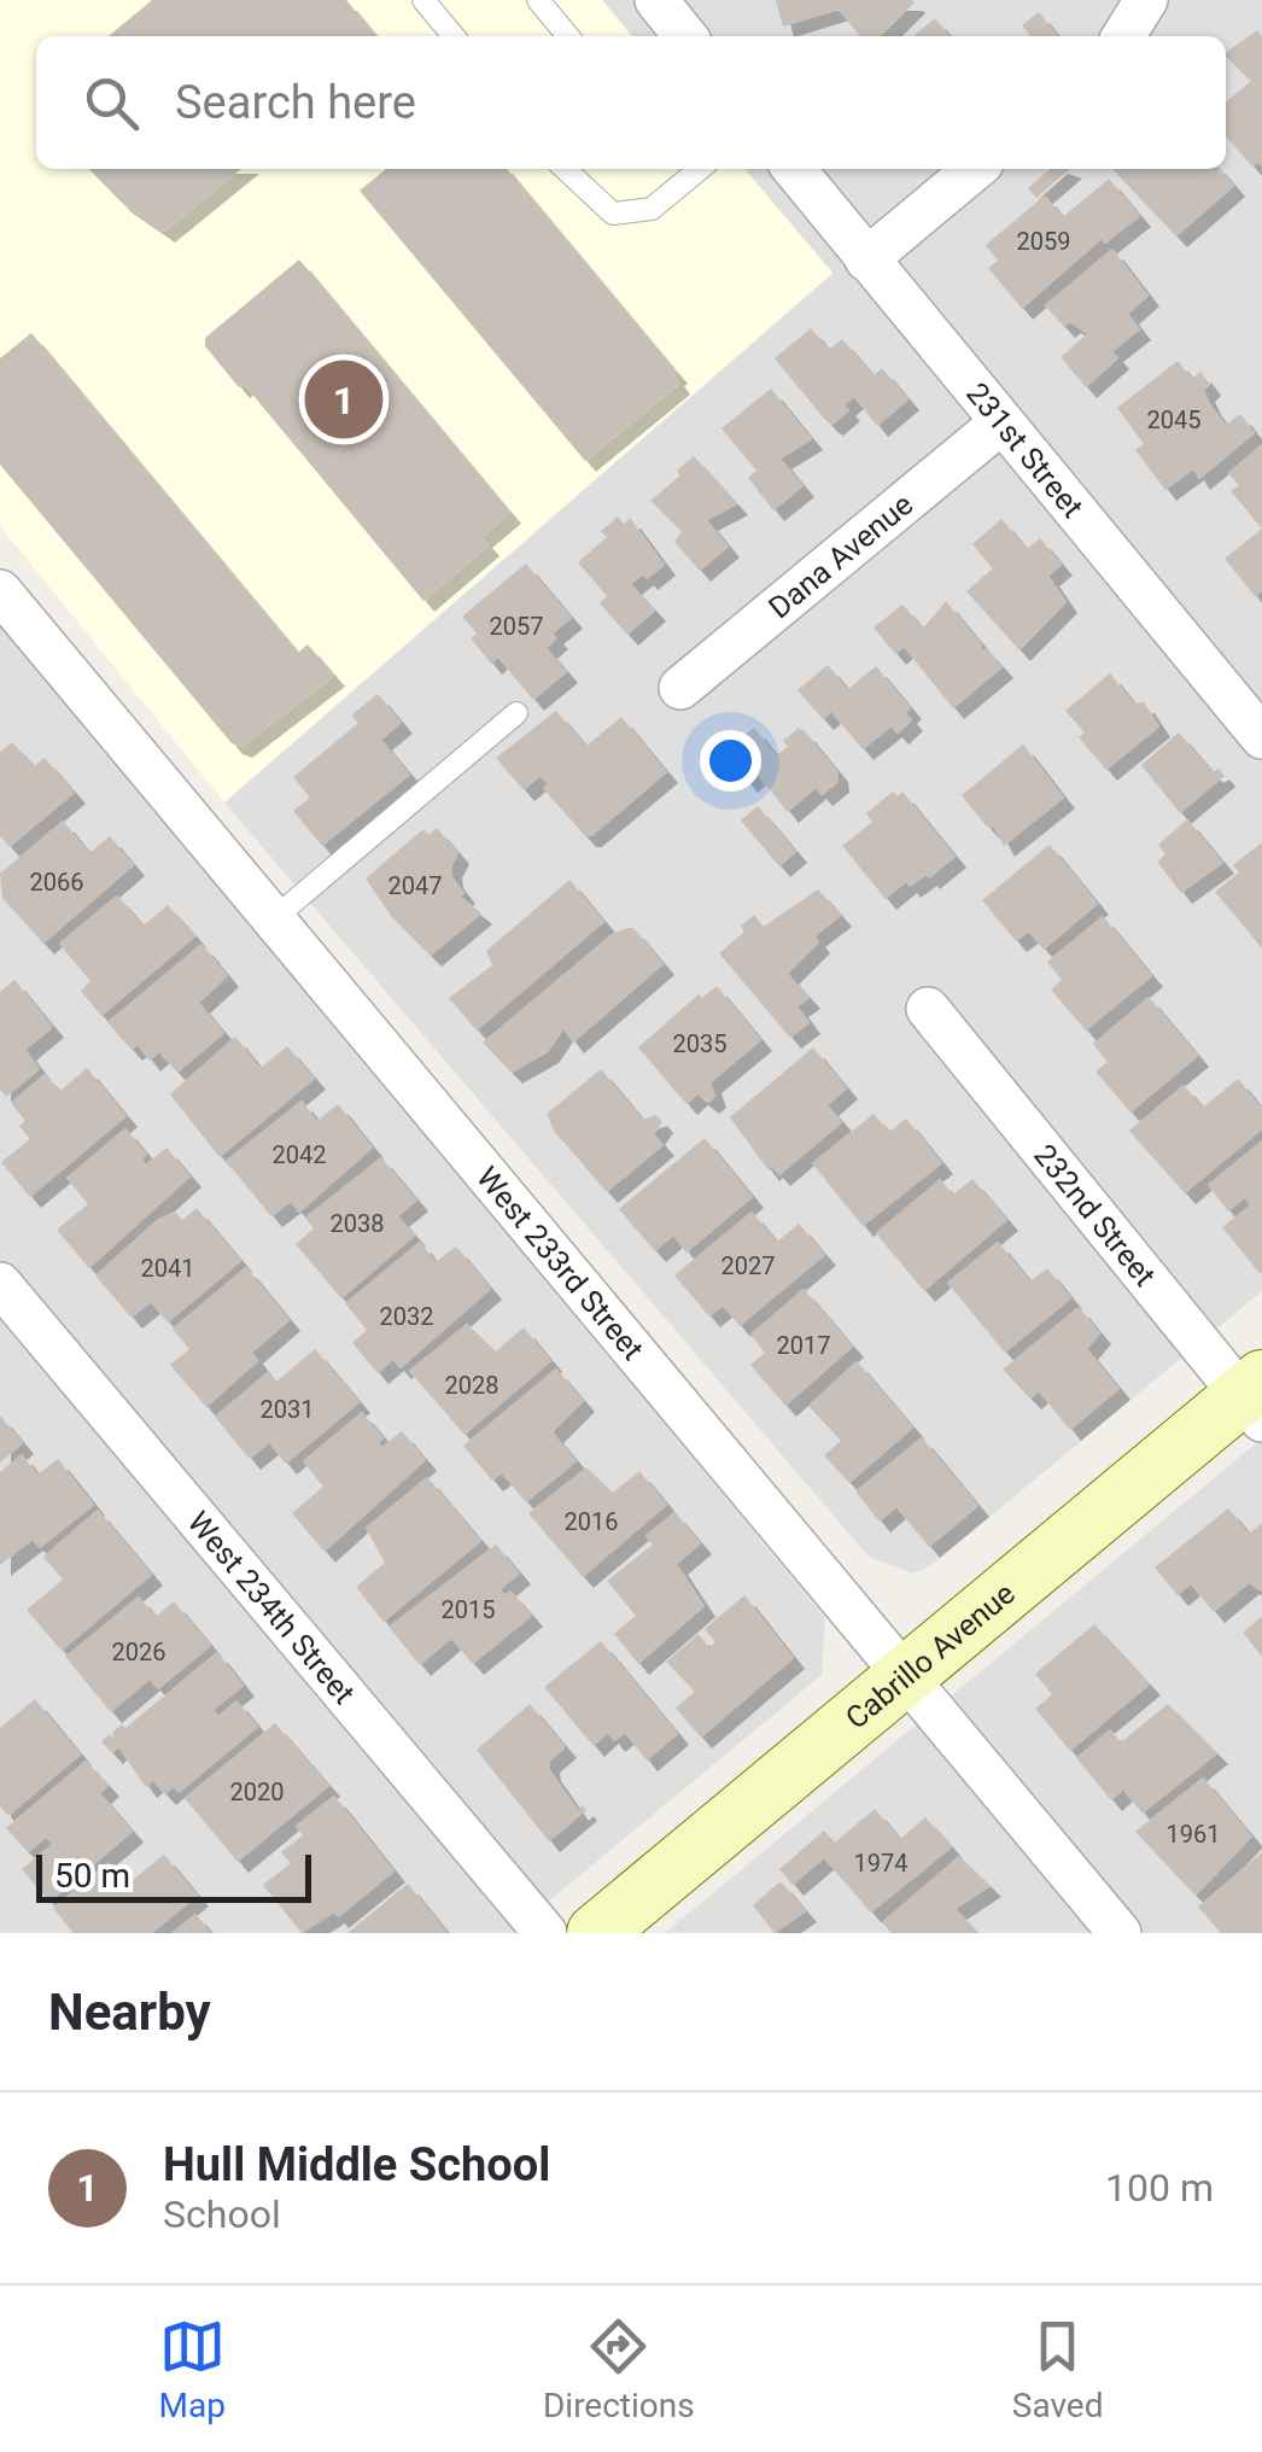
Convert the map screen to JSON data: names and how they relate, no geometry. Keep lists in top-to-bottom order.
{
  "streets": {
    "street": [
      "231st Street",
      "Dana Avenue",
      "232nd Street",
      "West 233rd Street",
      "West 234th Street",
      "Cabrillo Avenue"
    ]
  },
  "crossings": [
    ["231st Street", "Dana Avenue"],
    ["232nd Street", "Cabrillo Avenue"],
    ["West 233rd Street", "Cabrillo Avenue"]
  ],
  "house_numbers": [
    "2059",
    "2045",
    "2057",
    "2066",
    "2047",
    "2035",
    "2042",
    "2038",
    "2027",
    "2041",
    "2032",
    "2017",
    "2028",
    "2031",
    "2016",
    "2015",
    "2026",
    "2020",
    "1961",
    "1974"
  ],
  "scale_bar": "50 m",
  "page": {
    "search": "Search here",
    "pins": "1",
    "scale": "50 m",
    "heading": "Nearby",
    "list": [
      {
        "mark": "1",
        "name": "Hull Middle School",
        "note": "School",
        "value": "100 m"
      }
    ],
    "nav": ["Map", "Directions", "Saved"]
  }
}
